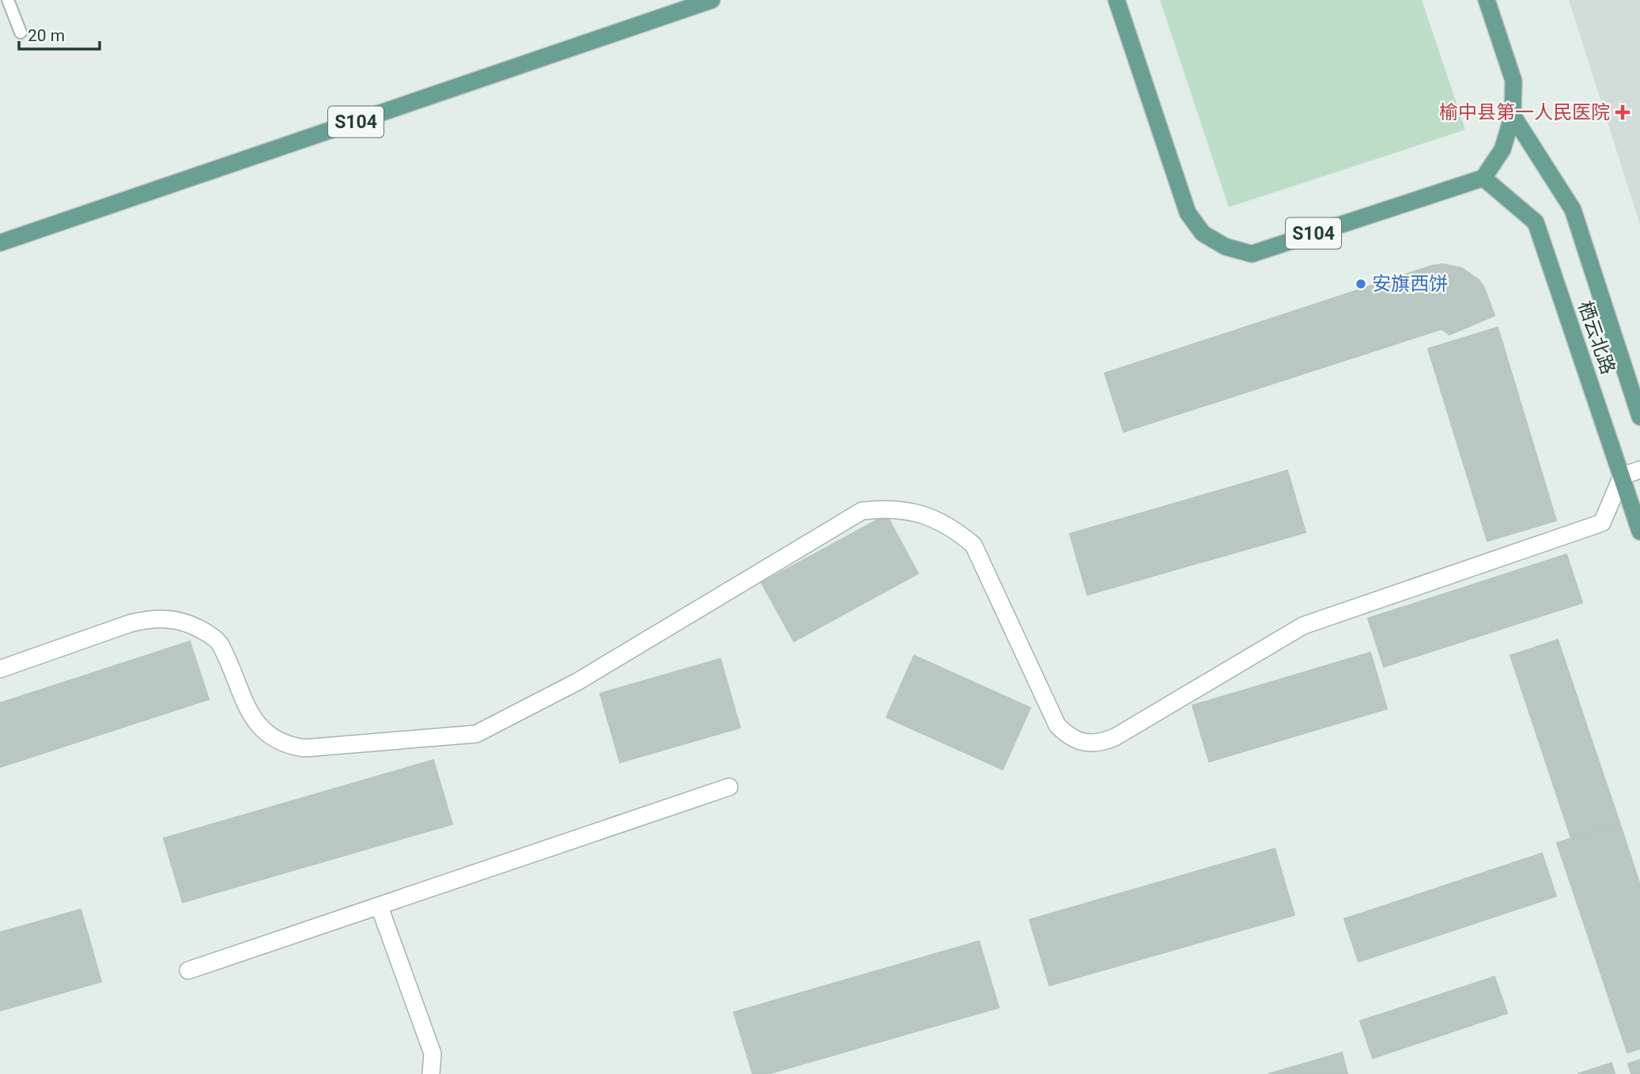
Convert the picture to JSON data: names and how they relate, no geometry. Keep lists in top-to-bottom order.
{
  "streets": {
    "main road": ["S104", "栖云北路"]
  },
  "crossings": [
    ["S104", "栖云北路"]
  ],
  "places": {
    "health": ["榆中县第一人民医院"],
    "other": ["安旗西饼"]
  },
  "scale_bar": "20 m"
}
